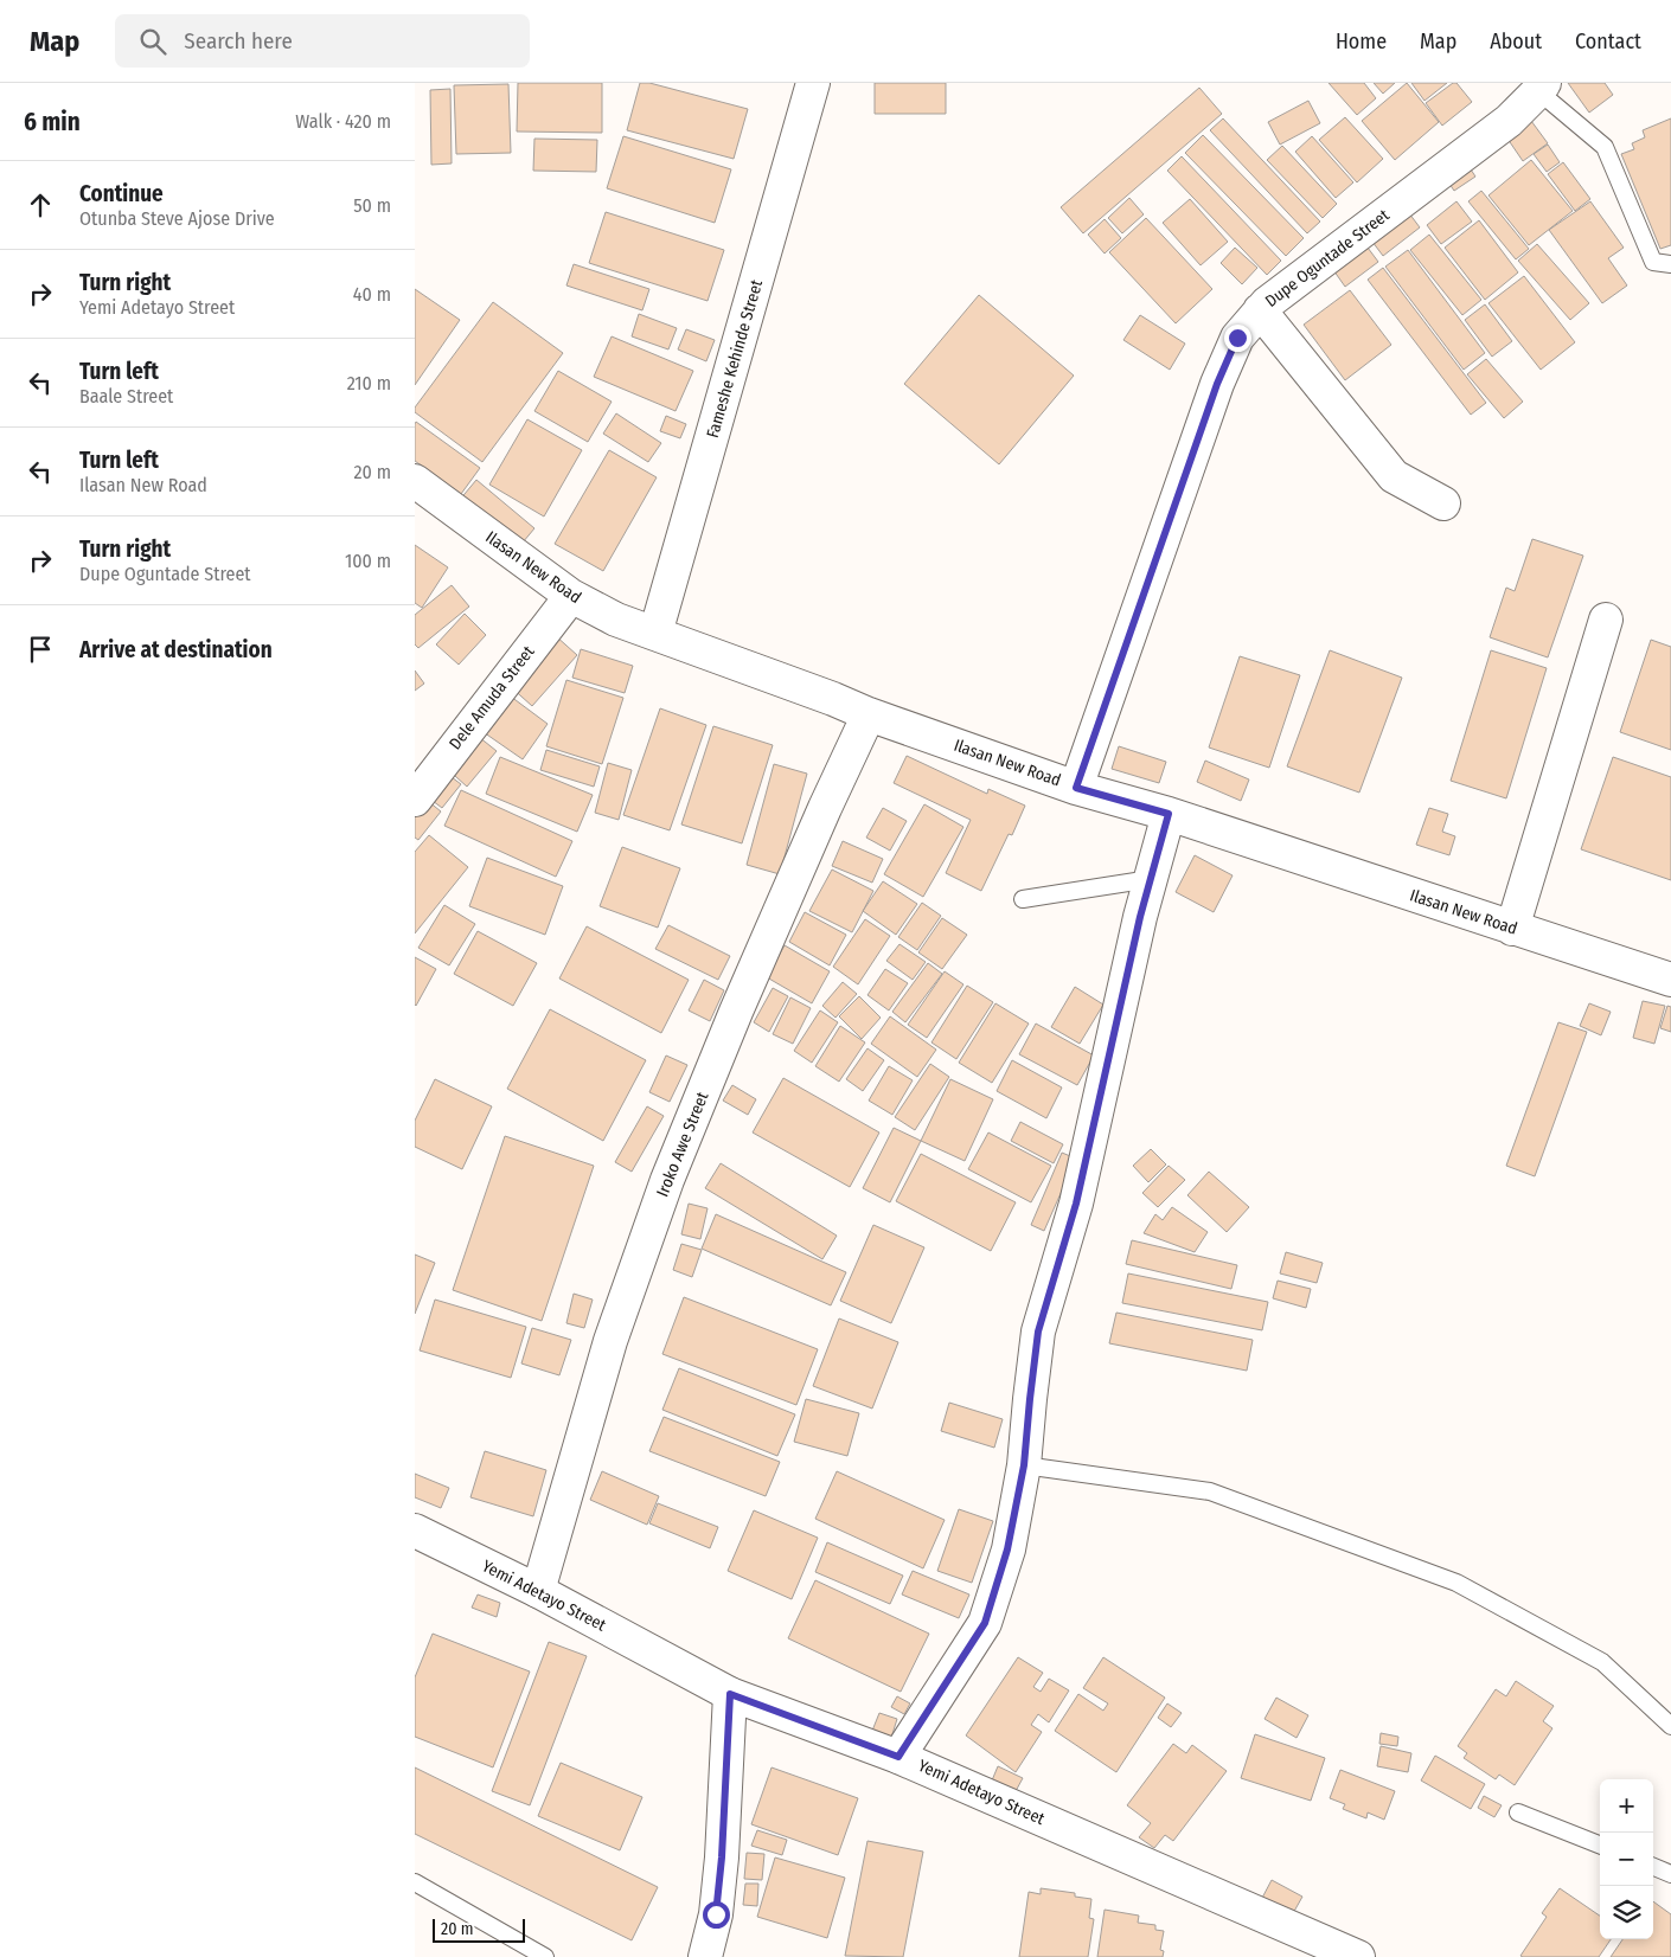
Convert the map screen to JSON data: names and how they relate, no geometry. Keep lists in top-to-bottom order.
{
  "streets": {
    "street": [
      "Dupe Oguntade Street",
      "Fameshe Kehinde Street",
      "Ilasan New Road",
      "Dele Amuda Street",
      "Iroko Awe Street",
      "Yemi Adetayo Street"
    ]
  },
  "crossings": [
    ["Dupe Oguntade Street", "Ilasan New Road"],
    ["Fameshe Kehinde Street", "Ilasan New Road"],
    ["Ilasan New Road", "Dele Amuda Street"],
    ["Ilasan New Road", "Iroko Awe Street"],
    ["Iroko Awe Street", "Yemi Adetayo Street"]
  ],
  "scale_bar": "20 m",
  "page": {
    "header": "Map",
    "search": "Search here",
    "nav": [
      "Home",
      "Map",
      "About",
      "Contact"
    ],
    "heading": ["6 min", "Walk · 420 m"],
    "list": [
      ["Continue", "Otunba Steve Ajose Drive", "50 m"],
      ["Turn right", "Yemi Adetayo Street", "40 m"],
      ["Turn left", "Baale Street", "210 m"],
      ["Turn left", "Ilasan New Road", "20 m"],
      ["Turn right", "Dupe Oguntade Street", "100 m"],
      "Arrive at destination"
    ],
    "map_buttons": ["+", "−"],
    "scale": "20 m"
  }
}
